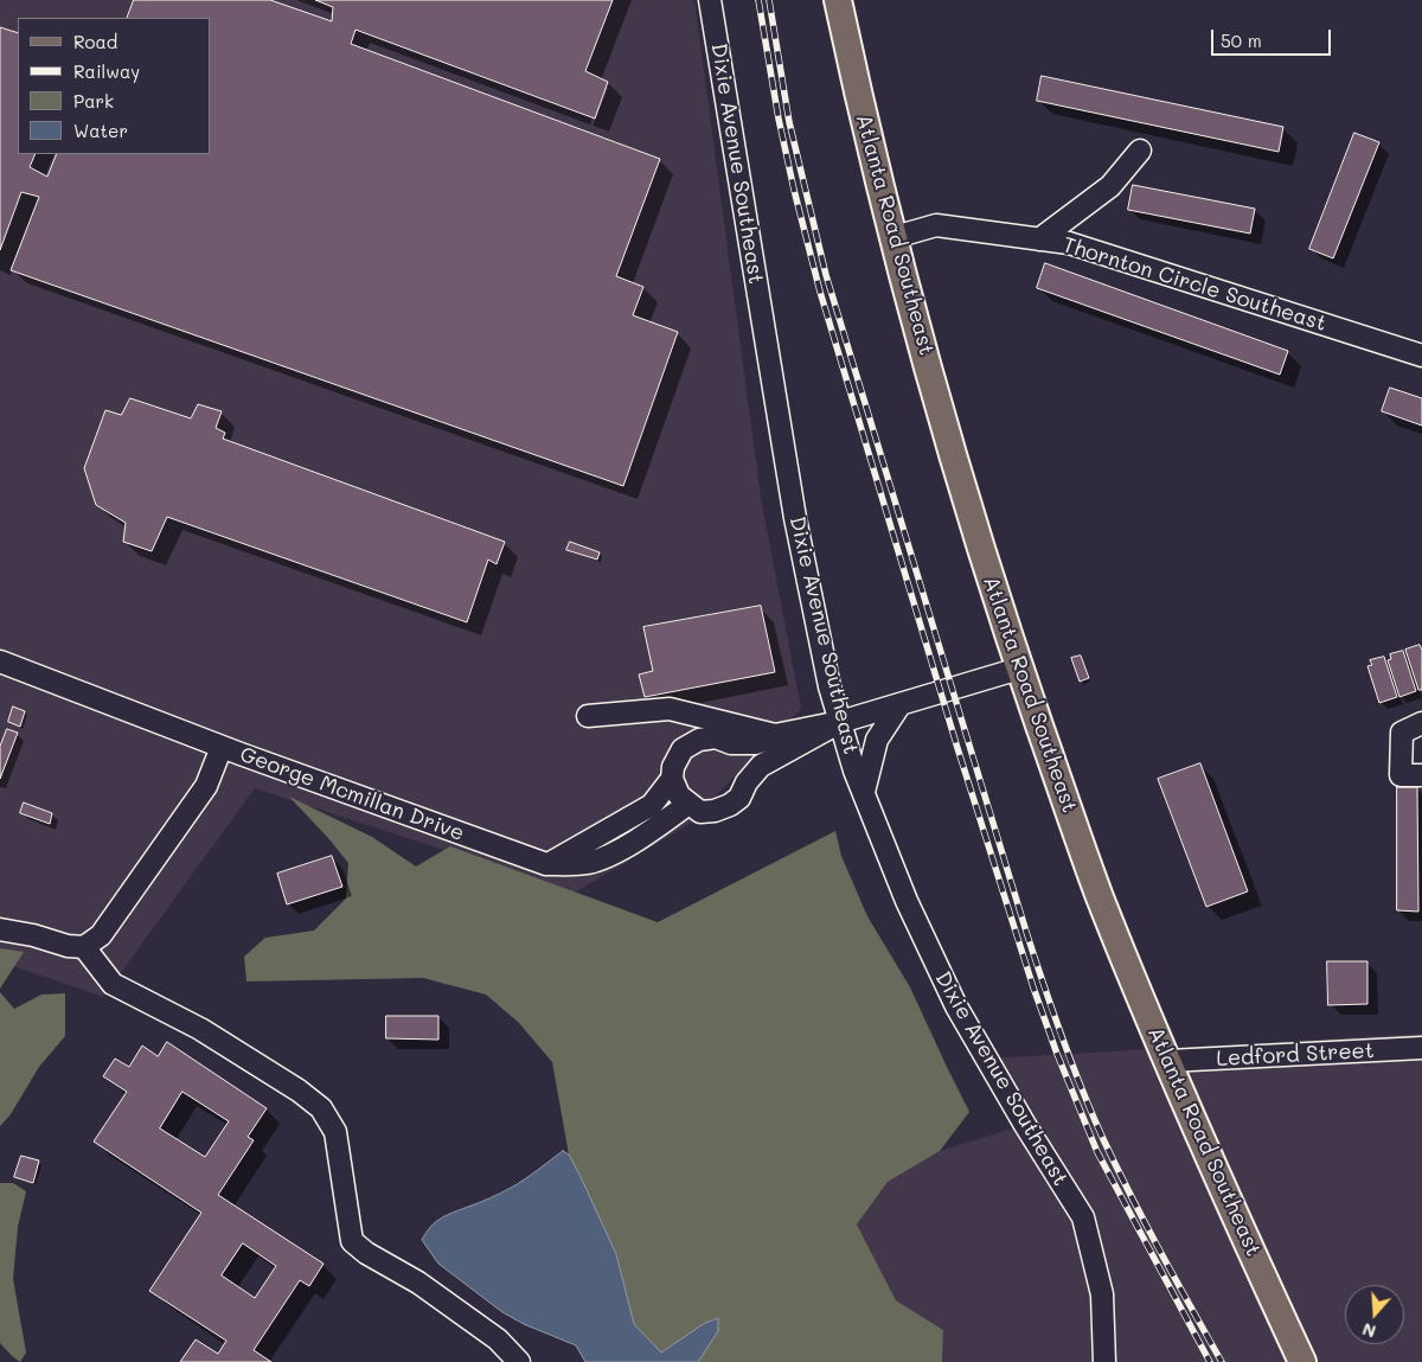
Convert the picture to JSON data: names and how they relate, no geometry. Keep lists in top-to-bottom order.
{
  "streets": {
    "main road": ["Atlanta Road Southeast"],
    "street": [
      "Dixie Avenue Southeast",
      "Thornton Circle Southeast",
      "George Mcmillan Drive",
      "Ledford Street"
    ]
  },
  "crossings": [
    ["Atlanta Road Southeast", "Thornton Circle Southeast"],
    ["Atlanta Road Southeast", "Ledford Street"]
  ],
  "legend": [
    "Road",
    "Railway",
    "Park",
    "Water"
  ],
  "scale_bar": "50 m",
  "north": "bottom"
}
